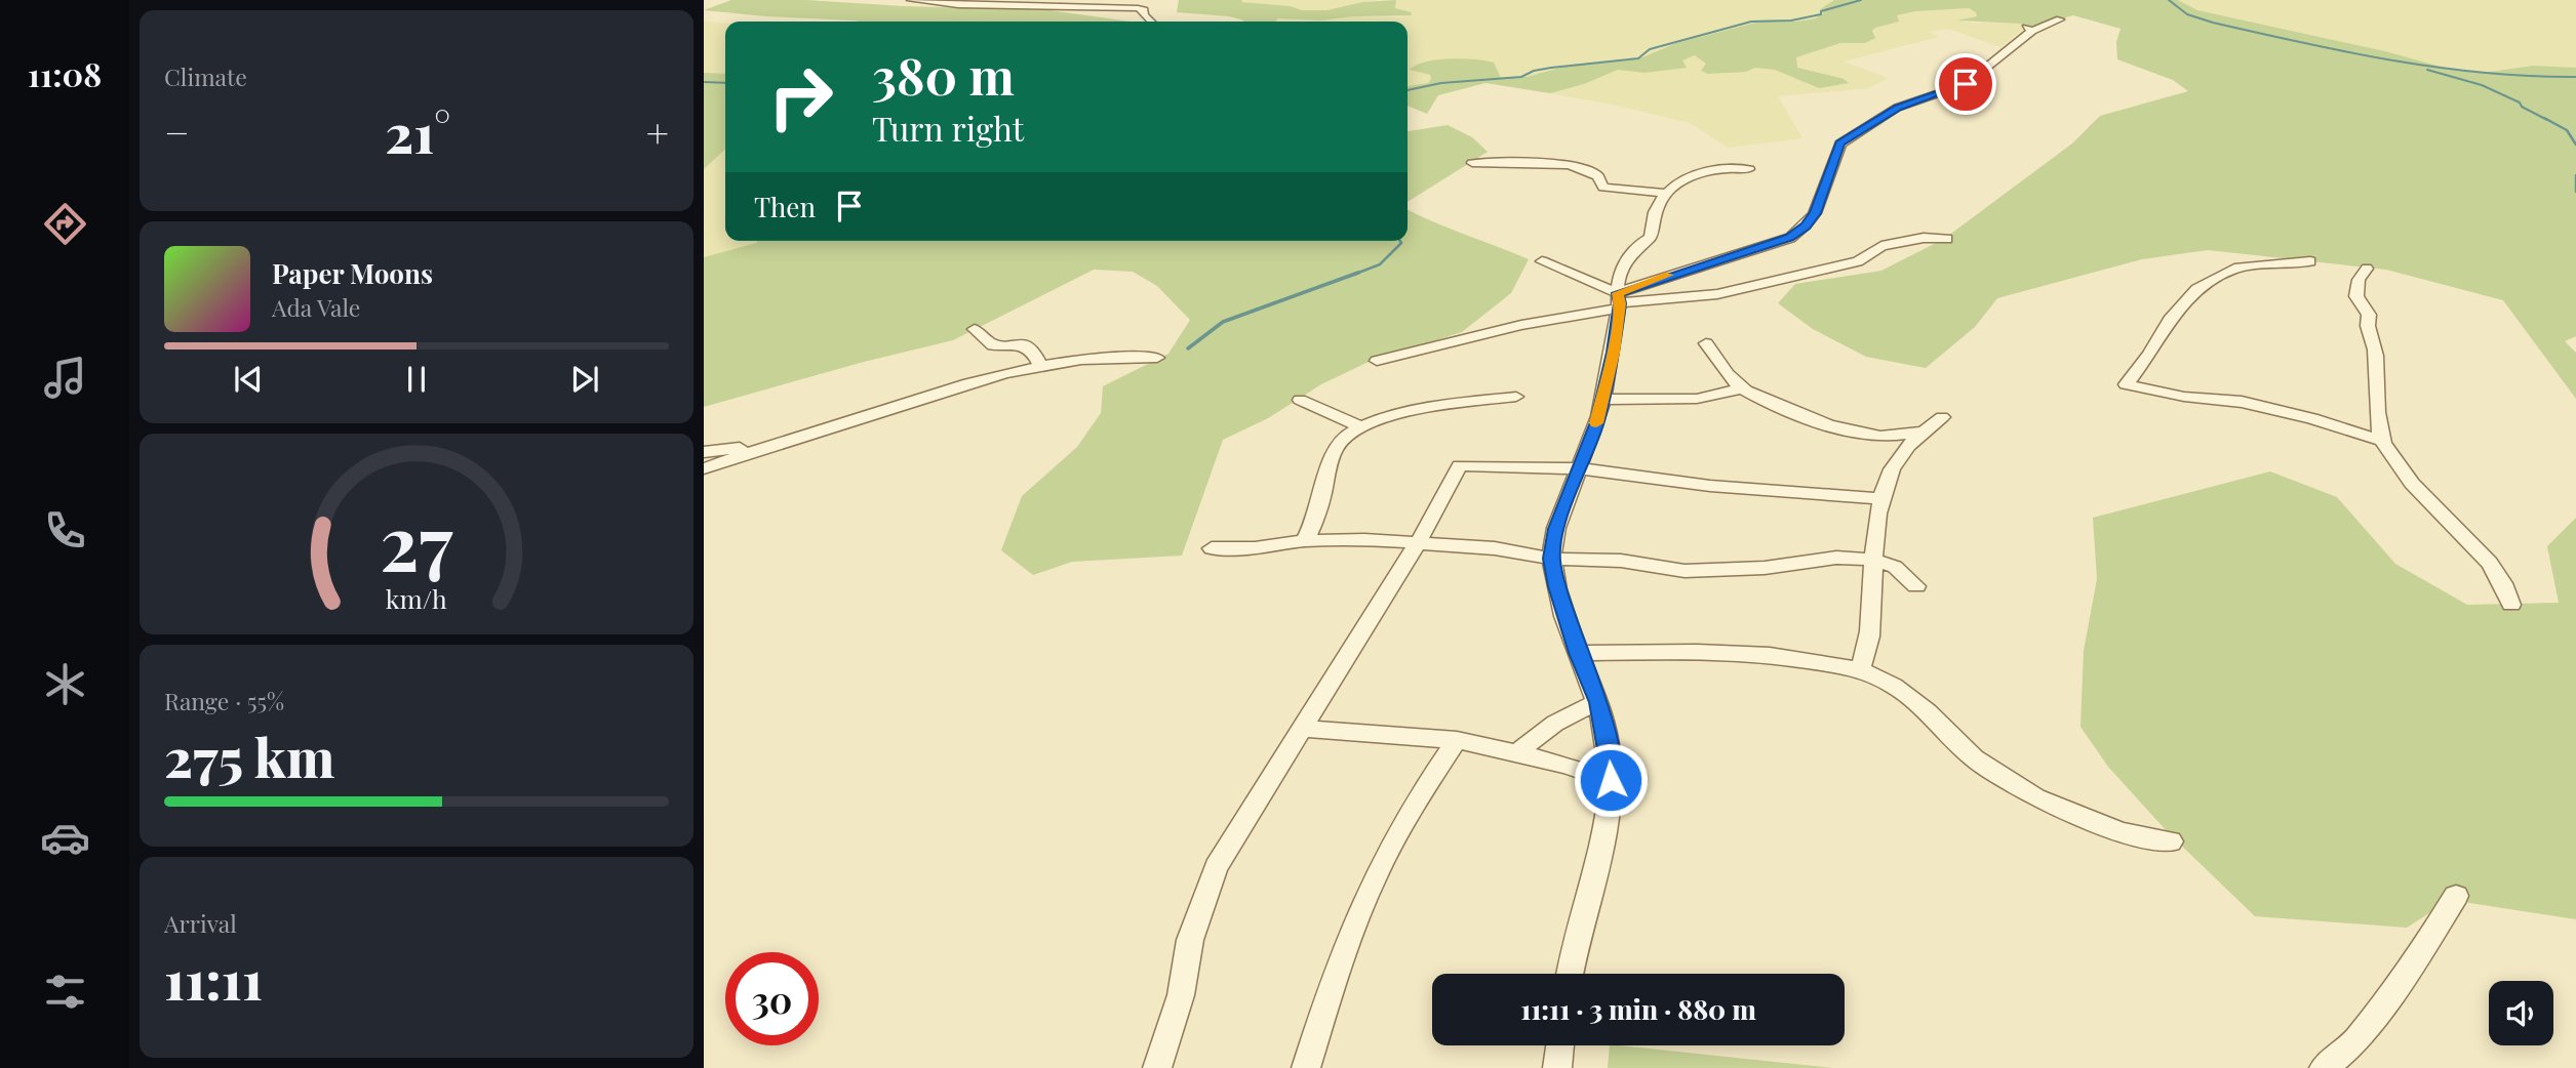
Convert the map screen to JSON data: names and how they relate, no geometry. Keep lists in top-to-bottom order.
{
  "page": {
    "tabs": "11:08",
    "tile": [
      "Climate",
      ["Range · 55%", "275 km"],
      ["Arrival", "11:11"]
    ],
    "turn": ["380 m", "Turn right"],
    "heat": ["−", "21°", "+"],
    "then": "Then",
    "song": ["Paper Moons", "Ada Vale"],
    "limit": "30",
    "trip": "11:11 · 3 min · 880 m",
    "gauge": ["27", "km/h"]
  }
}
